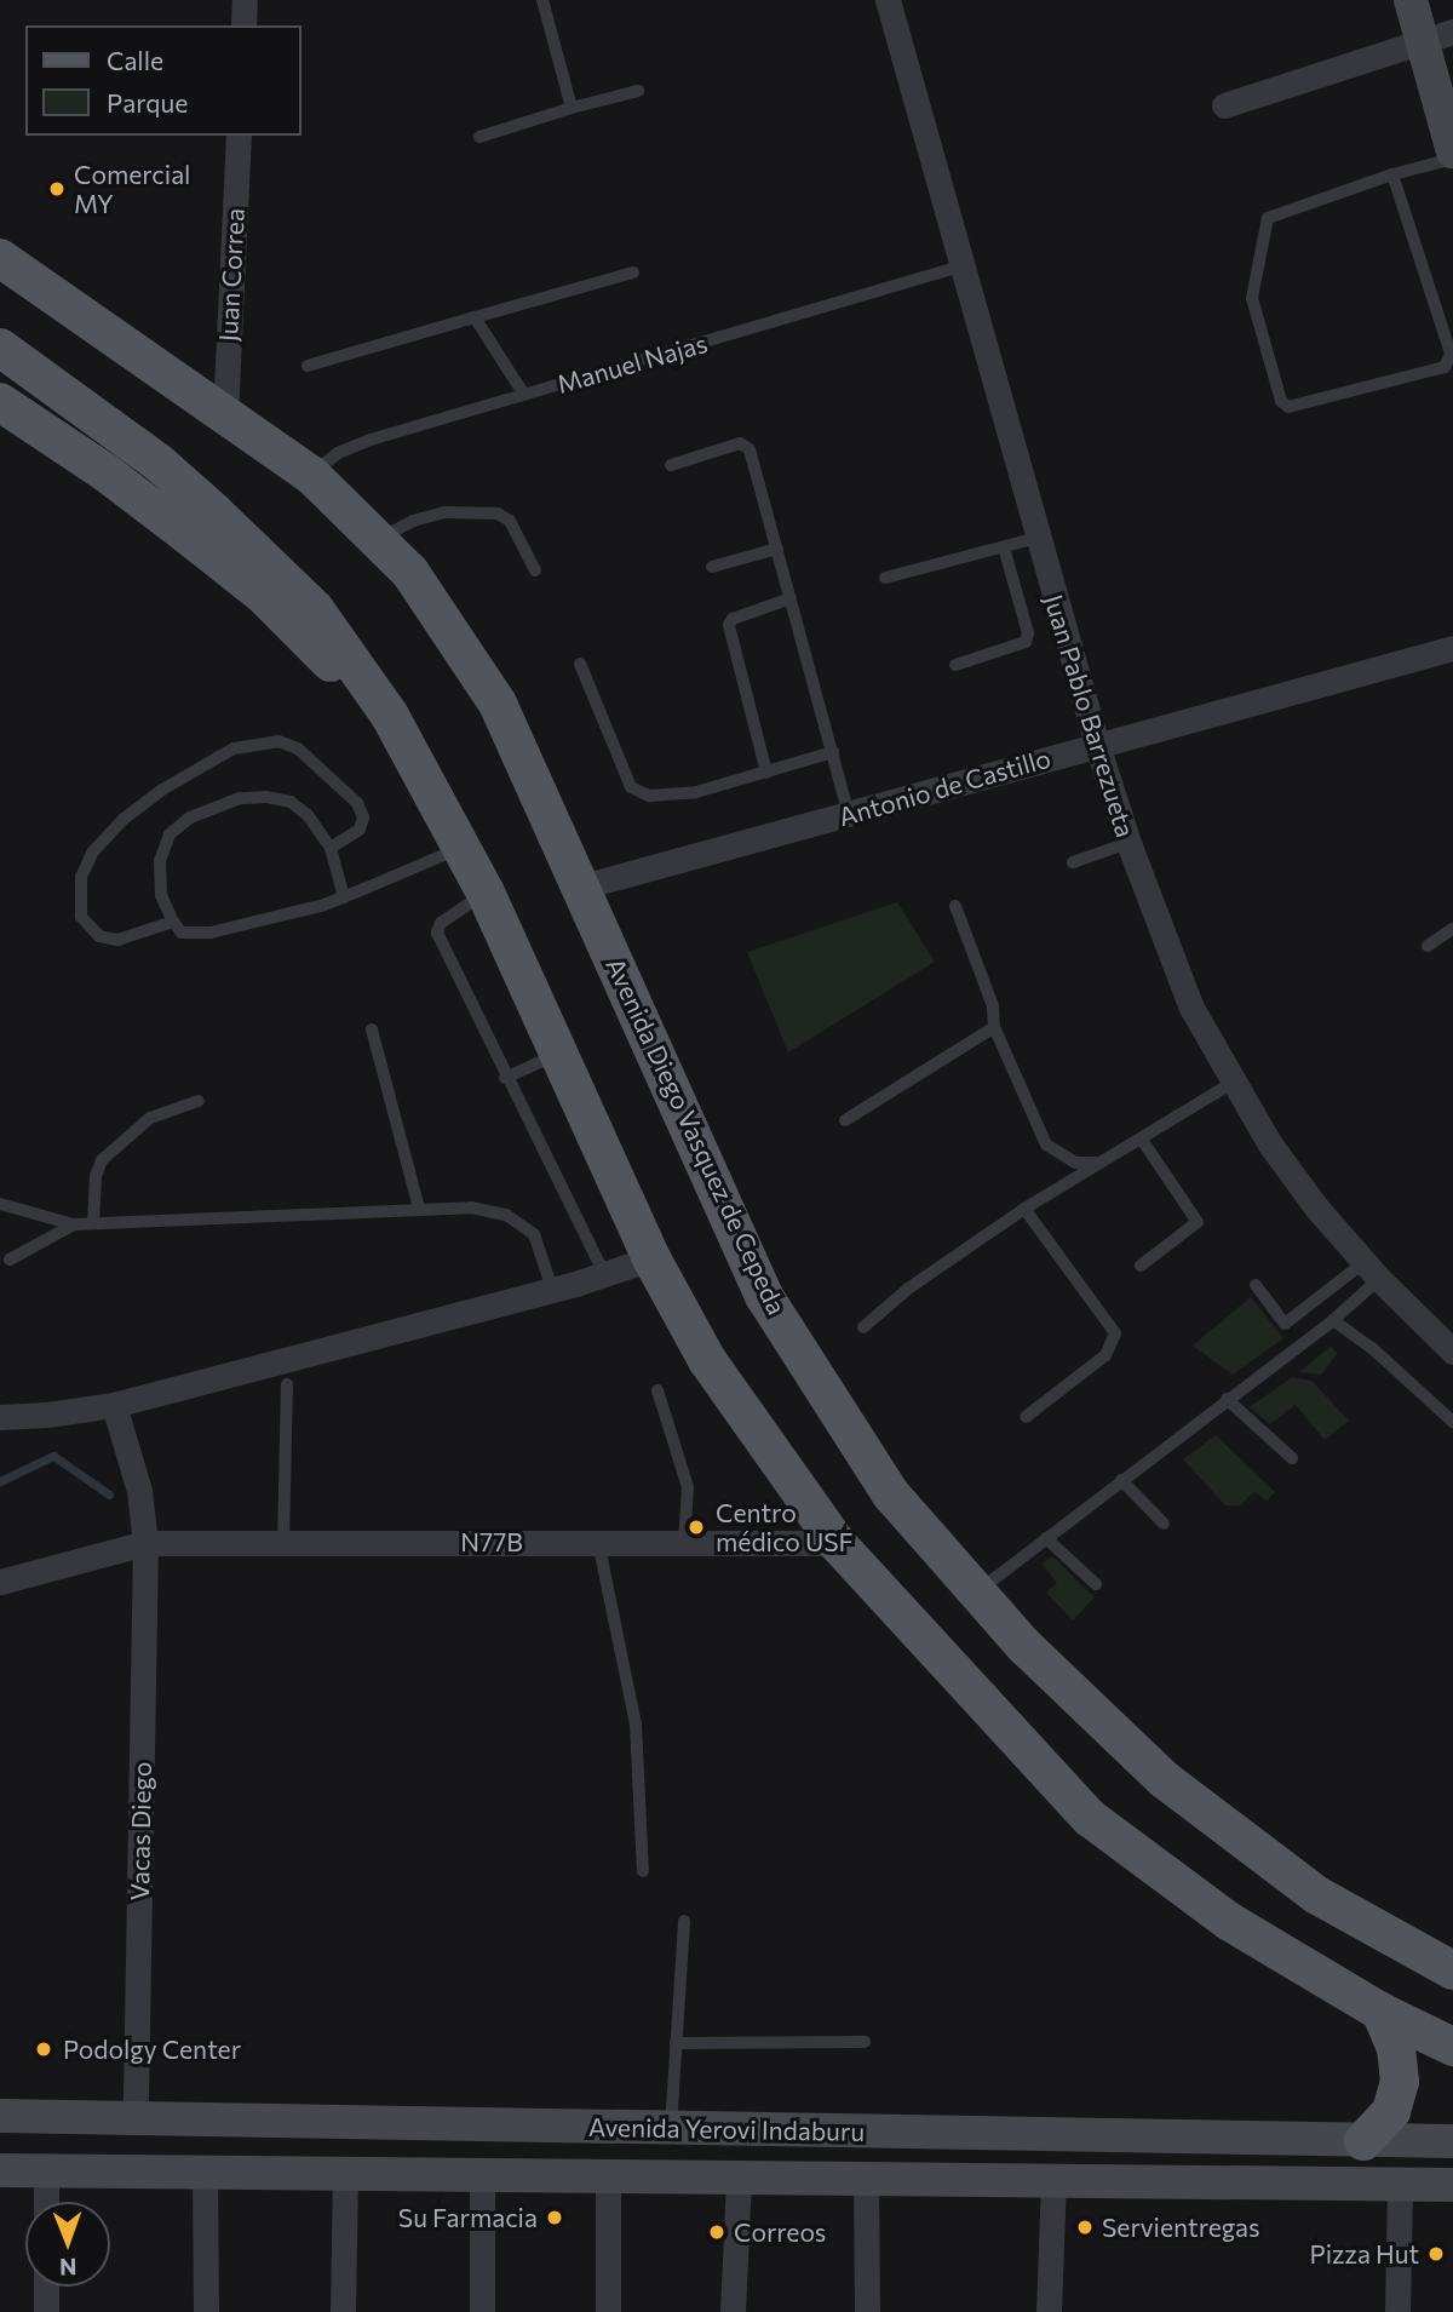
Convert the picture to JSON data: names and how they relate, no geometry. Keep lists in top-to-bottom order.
{
  "streets": {
    "main road": ["Avenida Diego Vasquez de Cepeda"],
    "street": [
      "Juan Correa",
      "Juan Pablo Barrezueta",
      "Antonio de Castillo",
      "N77B",
      "Vacas Diego",
      "Avenida Yerovi Indaburu"
    ],
    "lane": ["Manuel Najas"]
  },
  "crossings": [
    ["Juan Correa", "Avenida Diego Vasquez de Cepeda"],
    ["Manuel Najas", "Juan Pablo Barrezueta"],
    ["Manuel Najas", "Avenida Diego Vasquez de Cepeda"],
    ["Juan Pablo Barrezueta", "Antonio de Castillo"],
    ["Antonio de Castillo", "Avenida Diego Vasquez de Cepeda"],
    ["N77B", "Vacas Diego"],
    ["Vacas Diego", "Avenida Yerovi Indaburu"]
  ],
  "places": [
    "Comercial MY",
    "Centro médico USF",
    "Podolgy Center",
    "Su Farmacia",
    "Servientregas",
    "Correos",
    "Pizza Hut"
  ],
  "legend": ["Calle", "Parque"],
  "north": "bottom"
}
